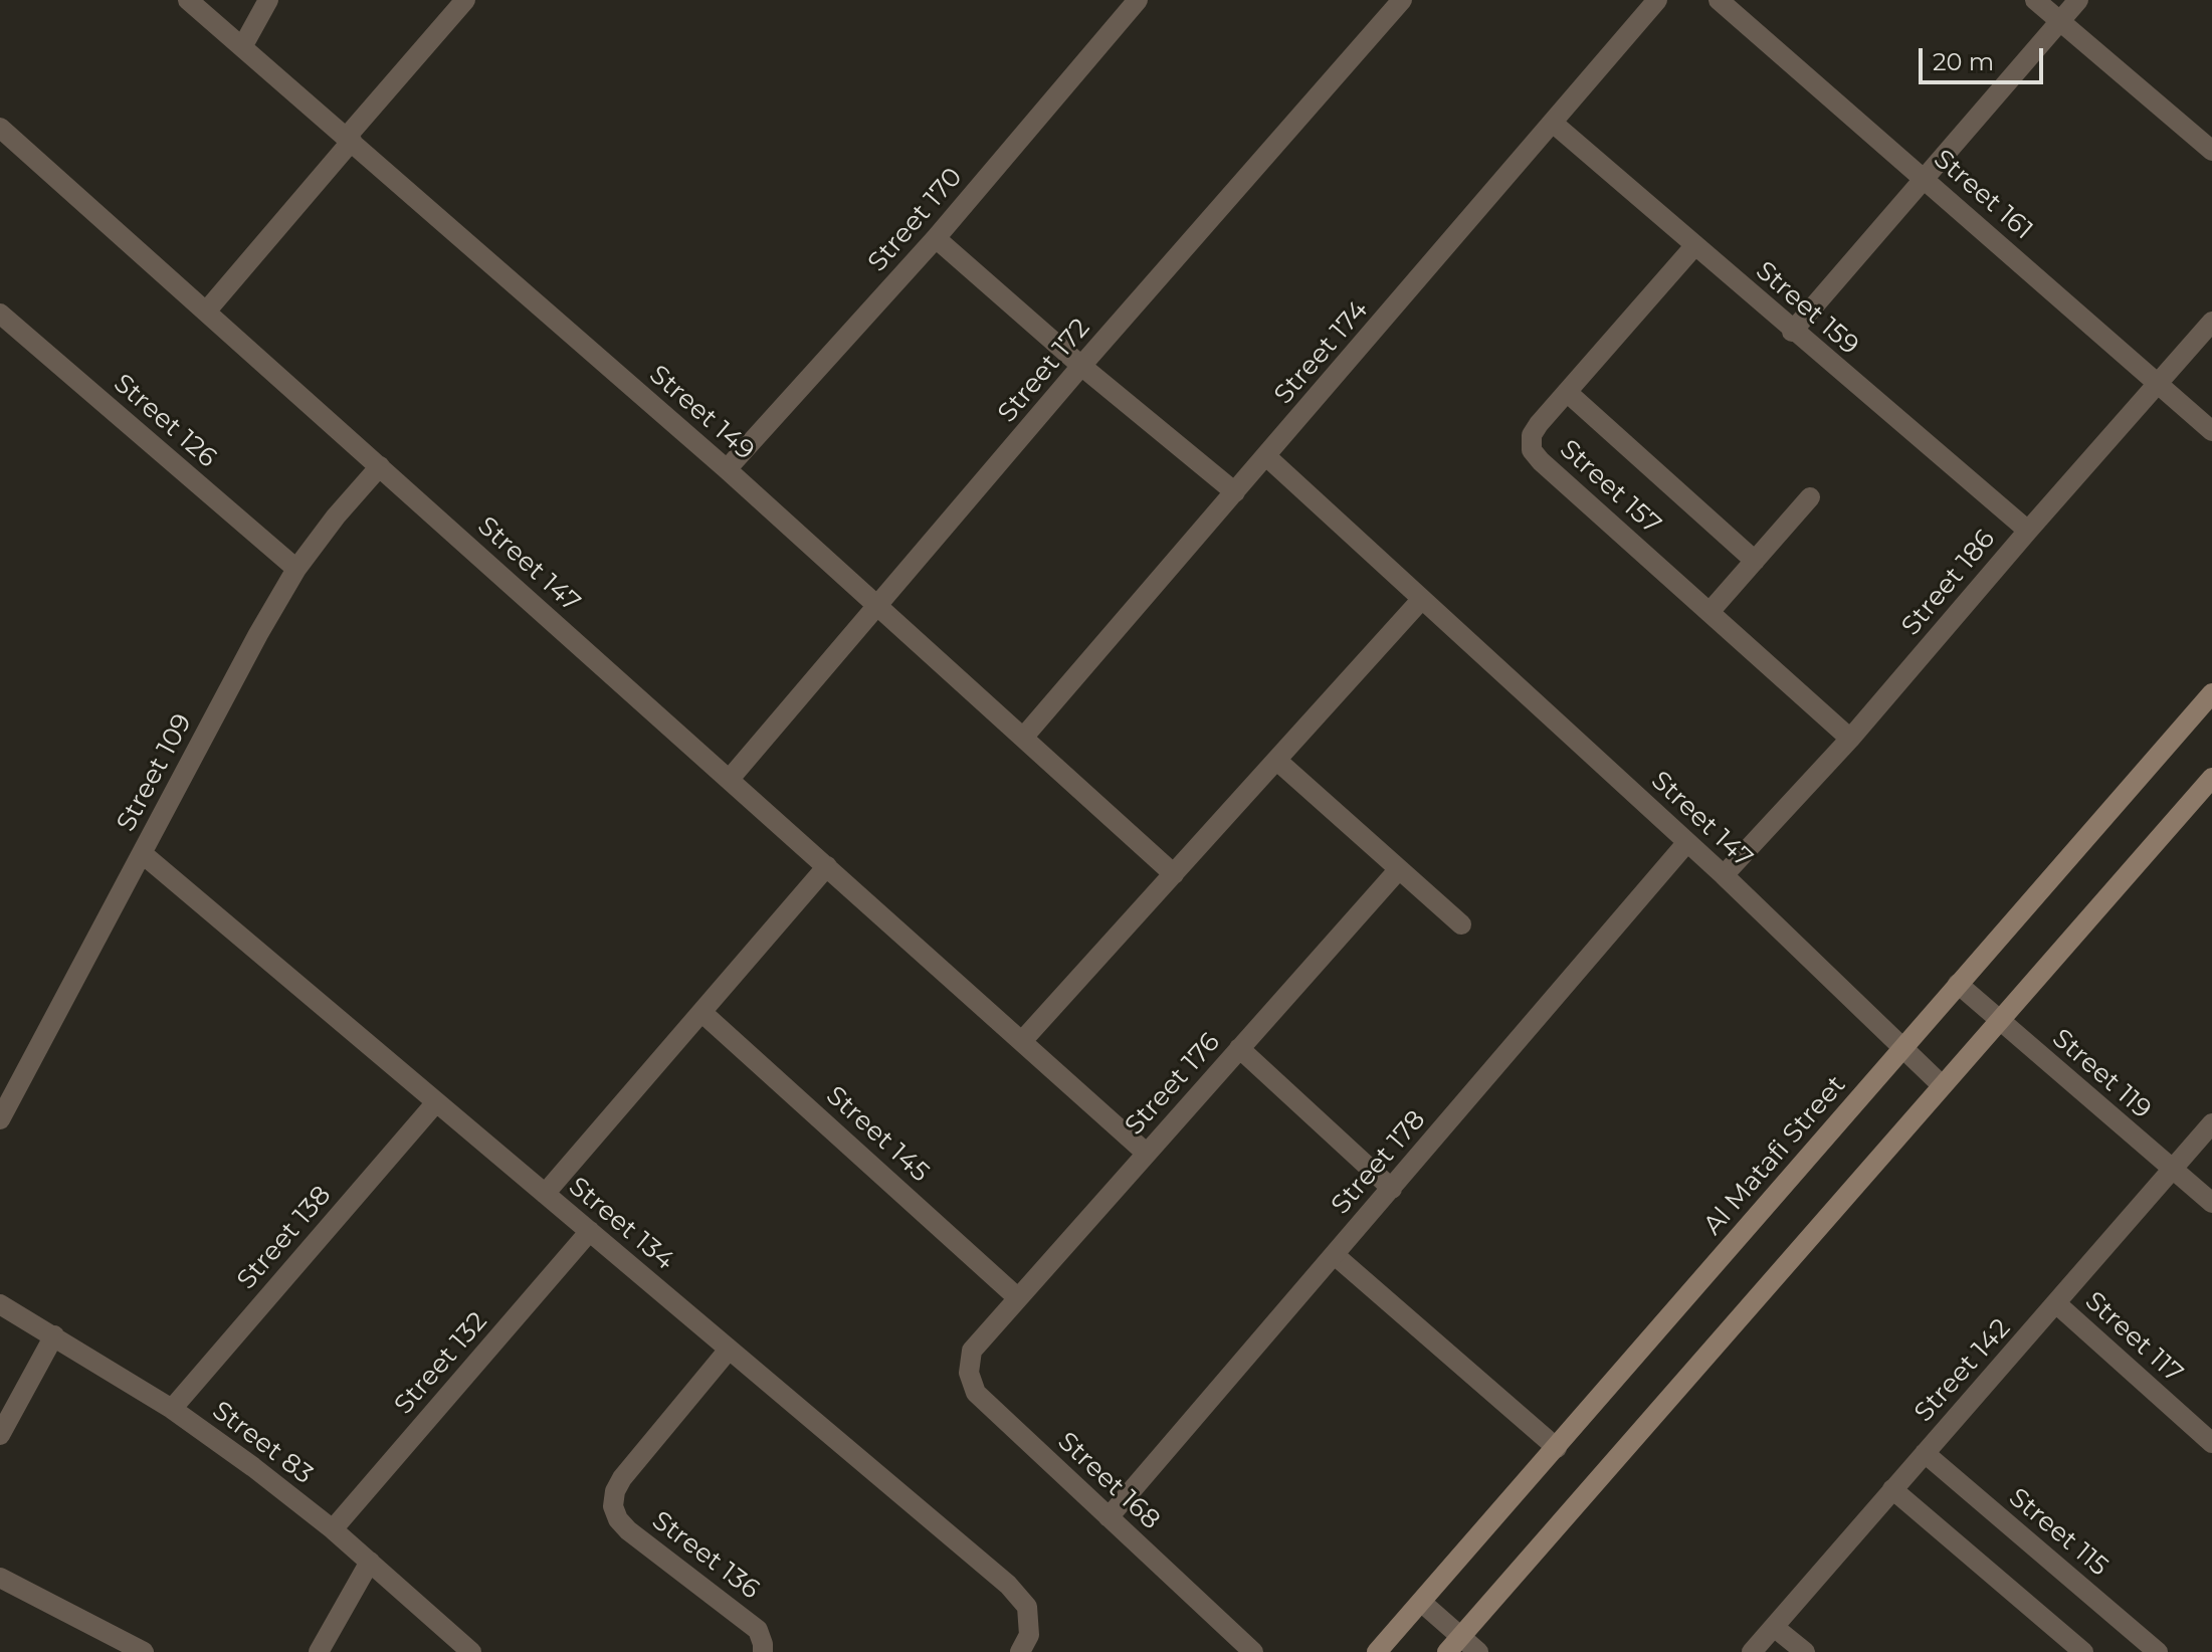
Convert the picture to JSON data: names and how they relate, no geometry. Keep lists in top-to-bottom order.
{
  "streets": {
    "street": [
      "Street 161",
      "Street 170",
      "Street 159",
      "Street 174",
      "Street 172",
      "Street 149",
      "Street 126",
      "Street 157",
      "Street 147",
      "Street 186",
      "Street 109",
      "Street 119",
      "Street 176",
      "Street 145",
      "Al Matafi Street",
      "Street 178",
      "Street 134",
      "Street 138",
      "Street 117",
      "Street 132",
      "Street 142",
      "Street 83",
      "Street 168",
      "Street 115",
      "Street 136"
    ]
  },
  "crossings": [
    ["Street 161", "Street 186"],
    ["Street 170", "Street 149"],
    ["Street 159", "Street 174"],
    ["Street 159", "Street 157"],
    ["Street 159", "Street 186"],
    ["Street 174", "Street 149"],
    ["Street 174", "Street 147"],
    ["Street 172", "Street 149"],
    ["Street 172", "Street 147"],
    ["Street 126", "Street 109"],
    ["Street 157", "Street 186"],
    ["Street 147", "Street 186"],
    ["Street 147", "Street 109"],
    ["Street 147", "Street 176"],
    ["Street 147", "Al Matafi Street"],
    ["Street 147", "Street 178"],
    ["Street 109", "Street 134"],
    ["Street 119", "Al Matafi Street"],
    ["Street 119", "Street 142"],
    ["Street 176", "Street 145"],
    ["Street 176", "Street 168"],
    ["Street 178", "Street 168"],
    ["Street 134", "Street 138"],
    ["Street 134", "Street 132"],
    ["Street 134", "Street 136"],
    ["Street 138", "Street 83"],
    ["Street 117", "Street 142"],
    ["Street 132", "Street 83"],
    ["Street 142", "Street 115"]
  ],
  "scale_bar": "20 m"
}
